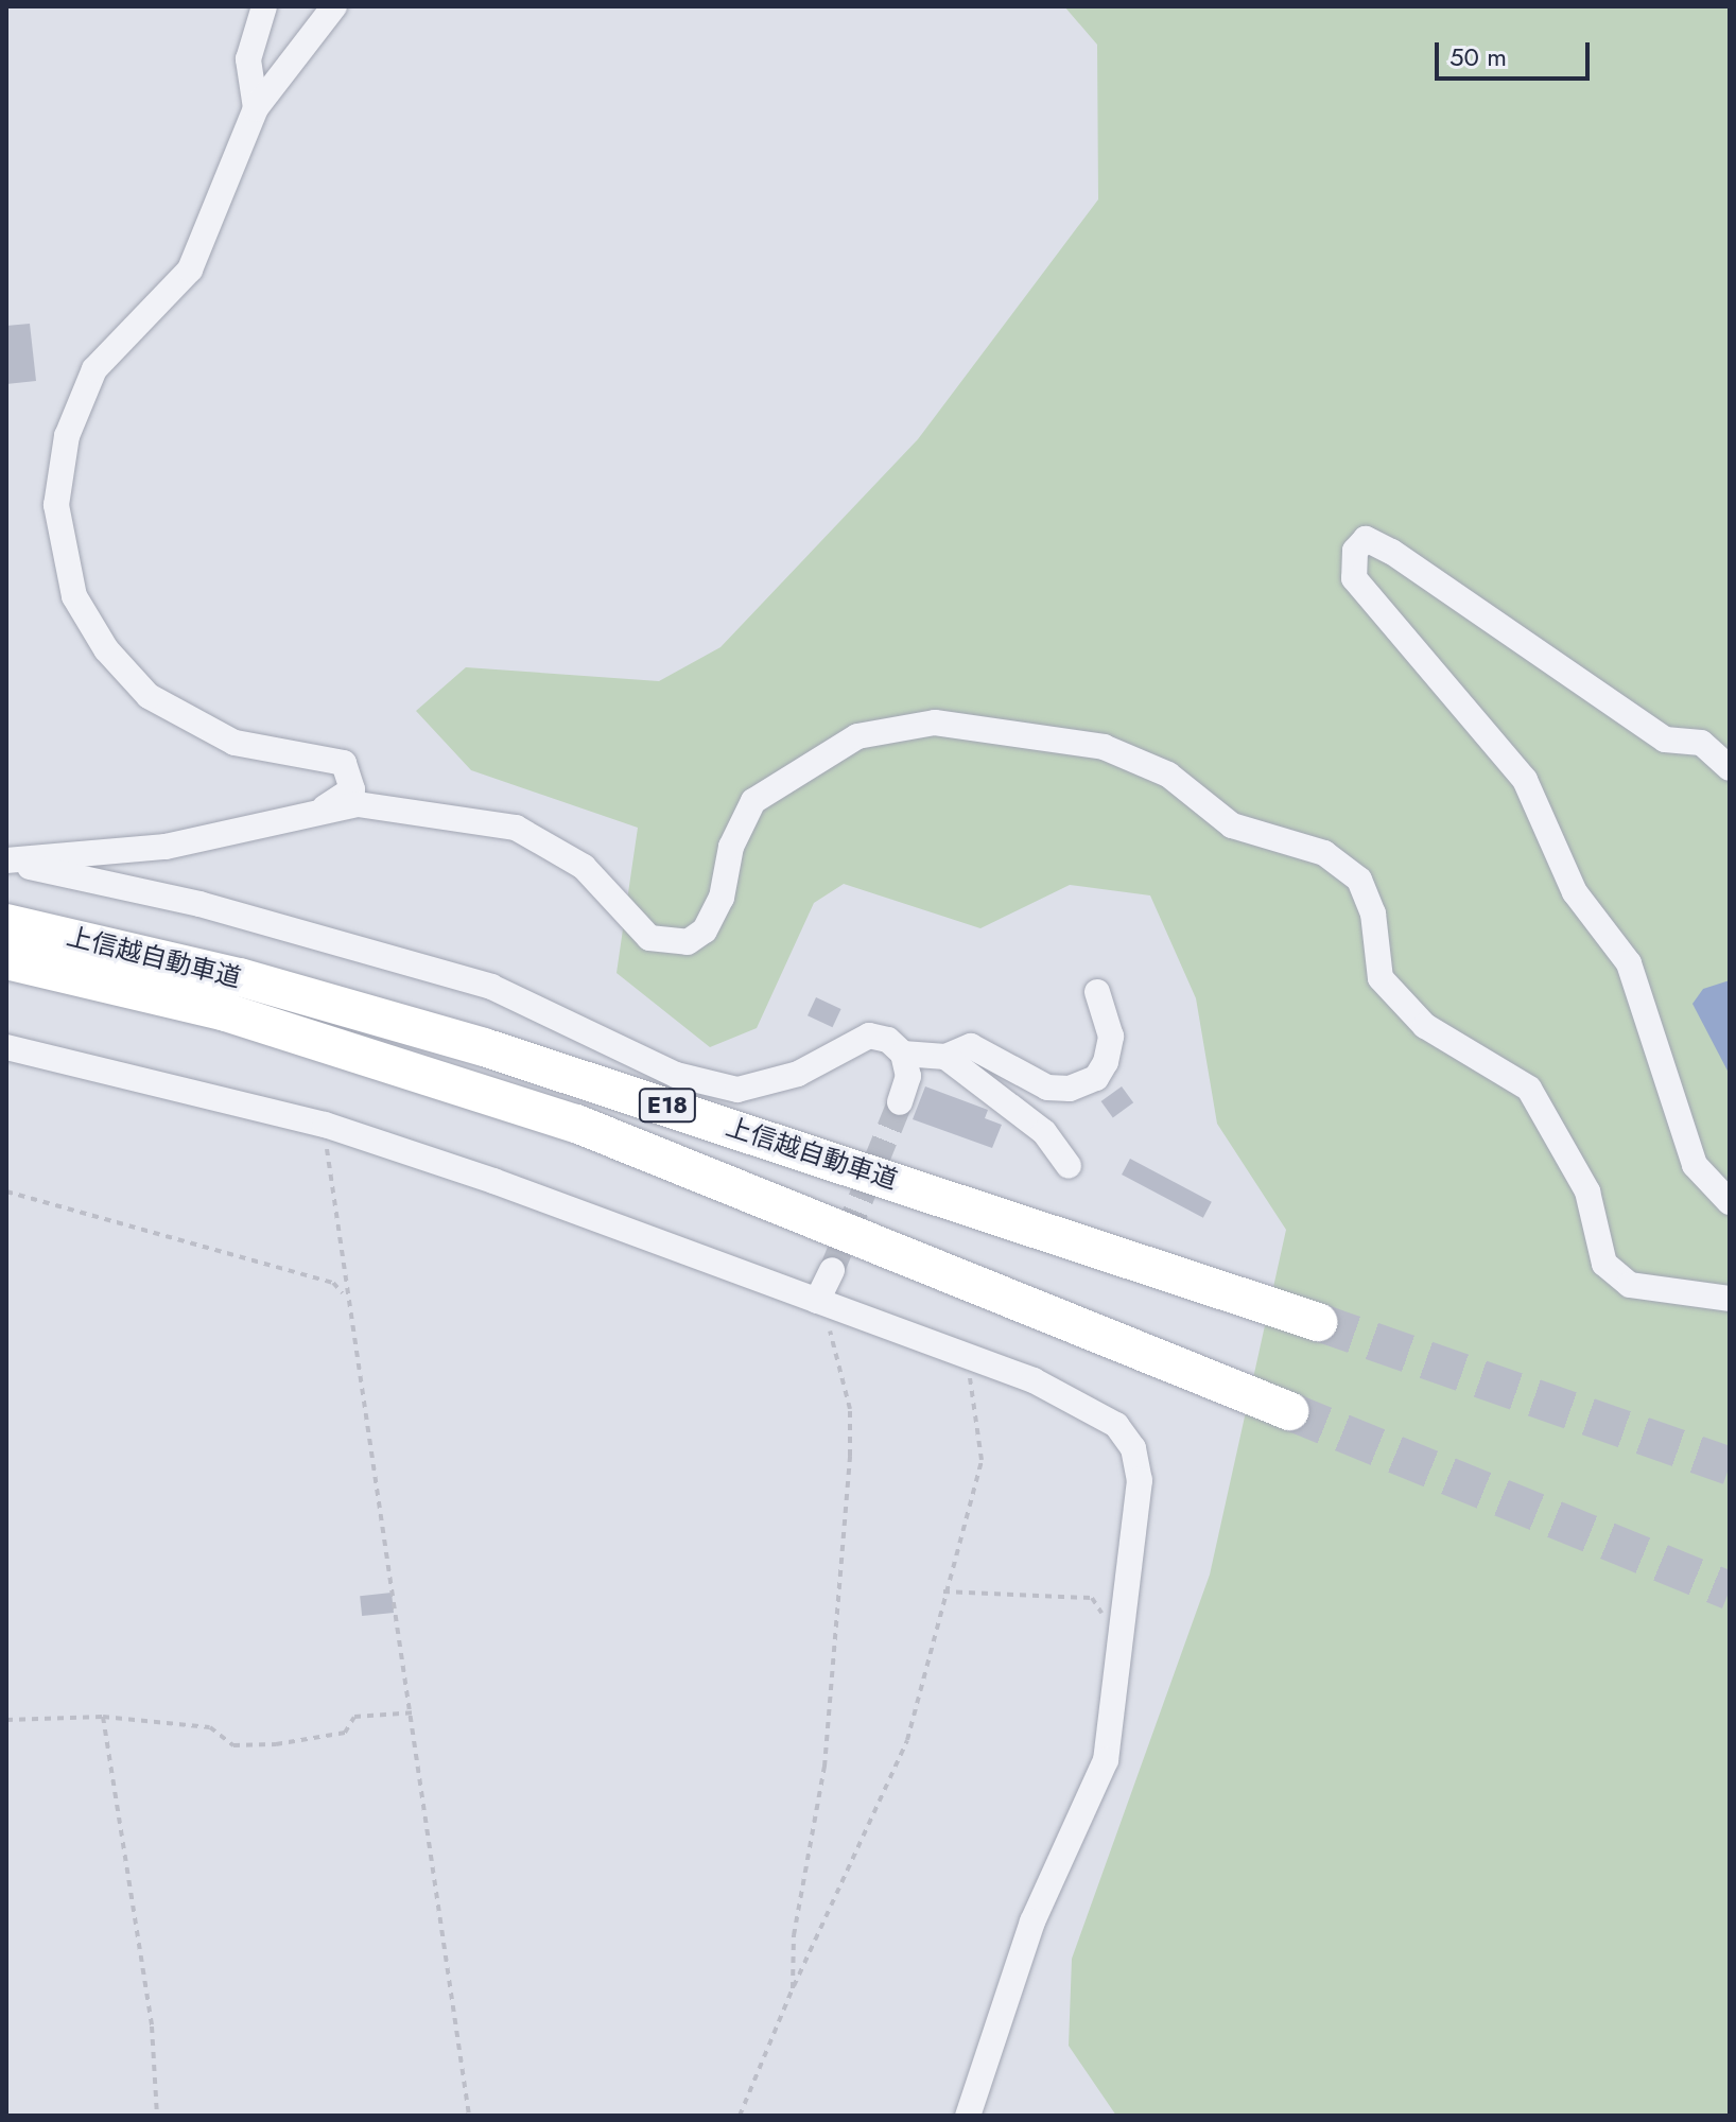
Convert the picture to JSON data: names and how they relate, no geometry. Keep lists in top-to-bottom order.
{
  "streets": {
    "highway": ["上信越自動車道", "E18"]
  },
  "scale_bar": "50 m"
}
